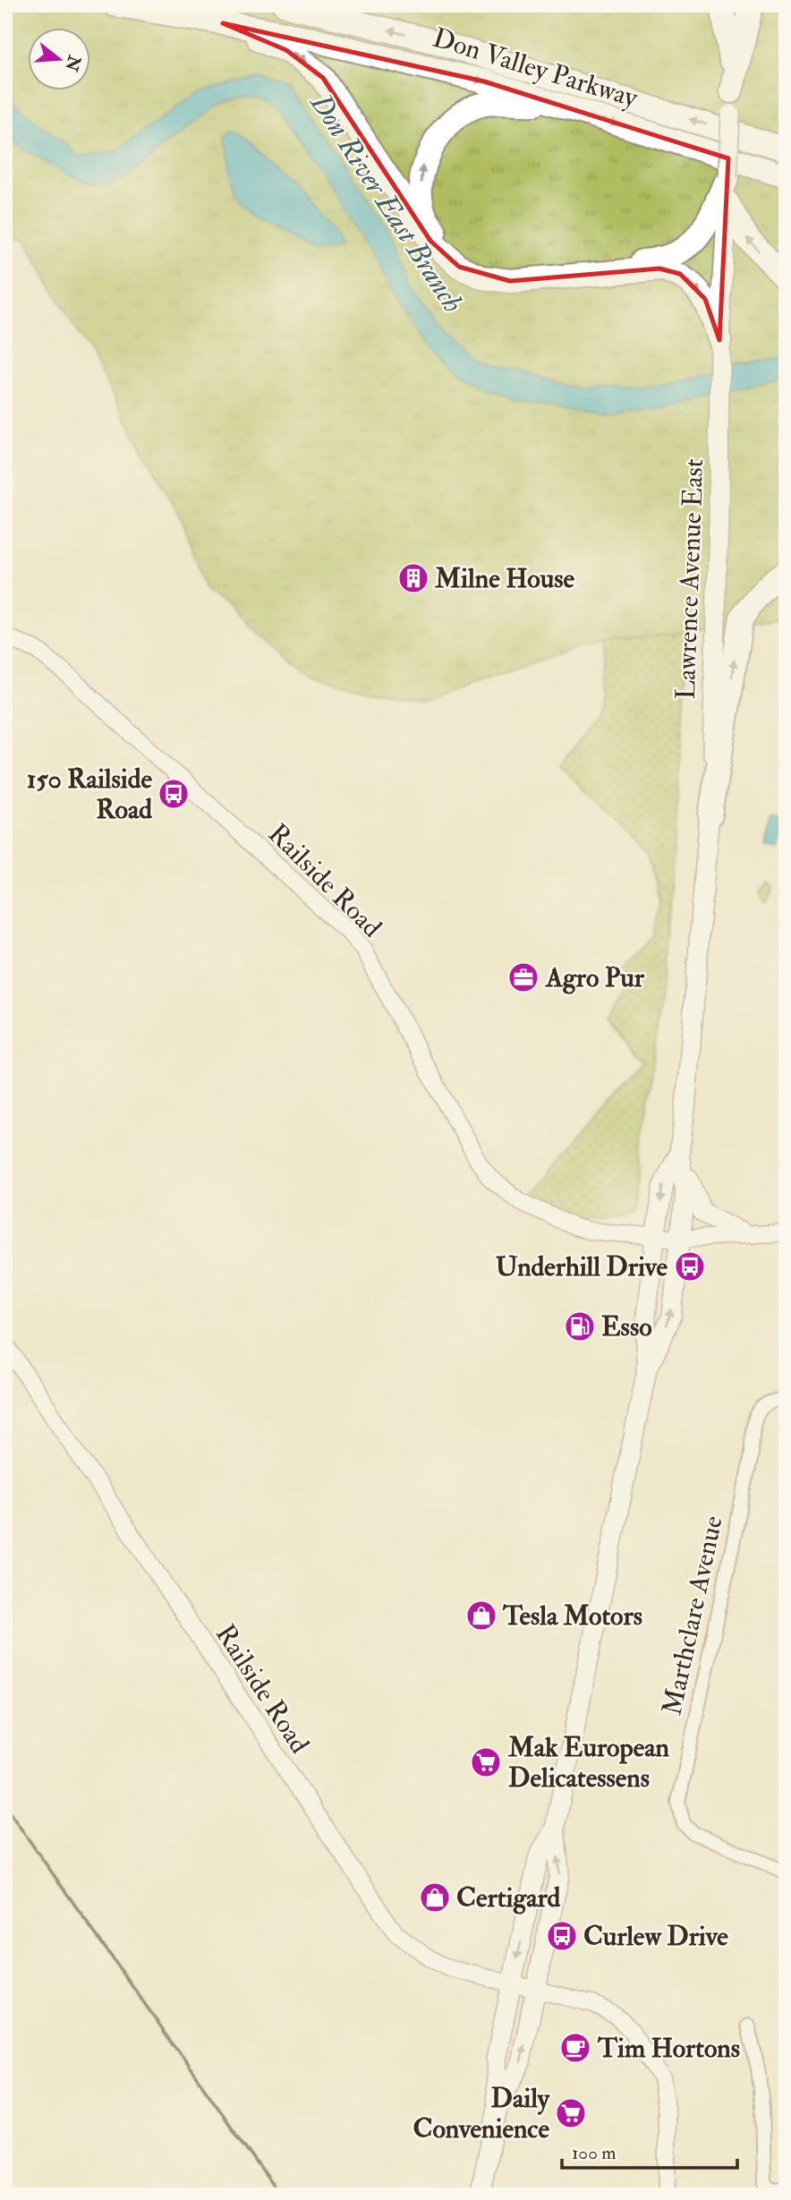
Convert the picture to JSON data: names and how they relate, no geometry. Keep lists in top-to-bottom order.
{
  "streets": {
    "highway": ["Don Valley Parkway"],
    "main road": ["Lawrence Avenue East"],
    "street": ["Railside Road", "Marthclare Avenue"]
  },
  "crossings": [
    ["Lawrence Avenue East", "Railside Road"]
  ],
  "water": ["Don River East Branch"],
  "places": {
    "building": ["Milne House"],
    "bus stop": ["150 Railside Road", "Underhill Drive", "Curlew Drive"],
    "office": ["Agro Pur"],
    "fuel station": ["Esso"],
    "shop": ["Tesla Motors", "Certigard"],
    "supermarket": ["Mak European Delicatessens", "Daily Convenience"],
    "cafe": ["Tim Hortons"]
  },
  "scale_bar": "100 m",
  "north": "right"
}
